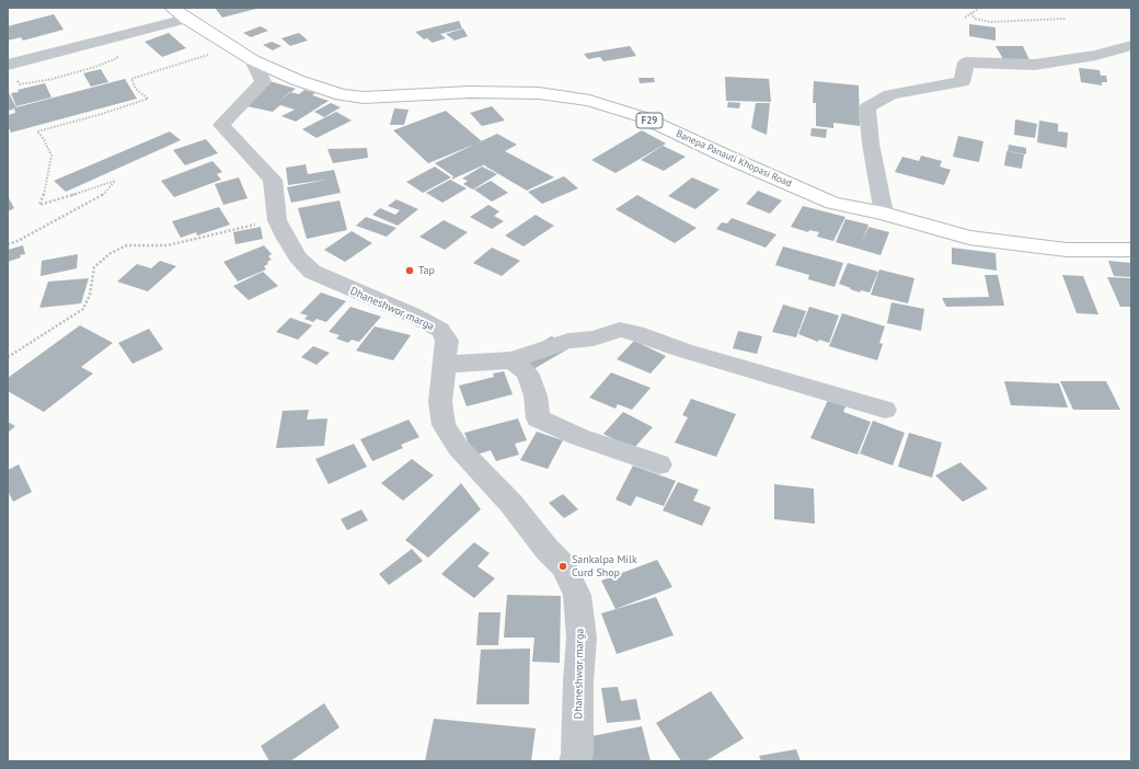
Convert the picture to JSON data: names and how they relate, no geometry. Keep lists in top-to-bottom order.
{
  "streets": {
    "main road": ["F29", "Banepa Panauti Khopasi Road"],
    "street": ["Dhaneshwor marga"]
  },
  "crossings": [
    ["Banepa Panauti Khopasi Road", "Dhaneshwor marga"]
  ],
  "places": ["Tap", "Sankalpa Milk Curd Shop"]
}
